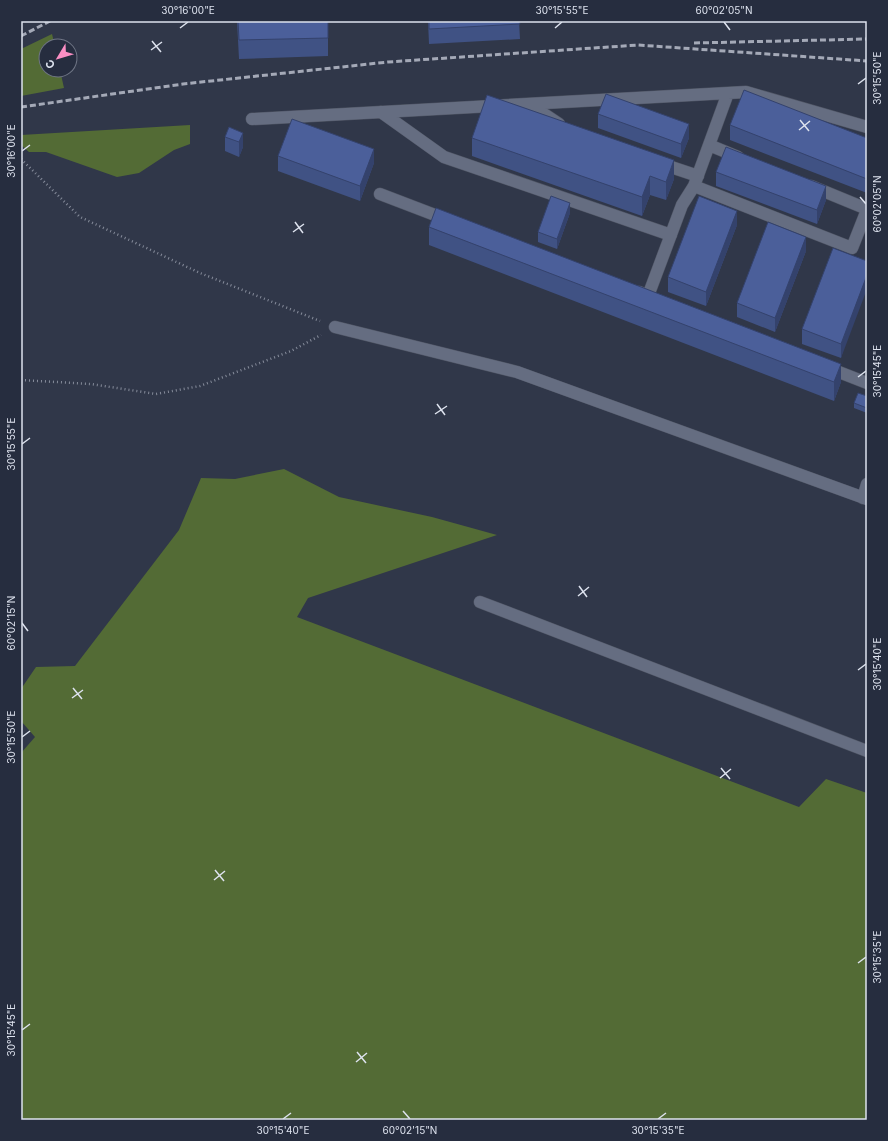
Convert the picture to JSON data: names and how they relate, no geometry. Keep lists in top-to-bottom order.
{
  "north": "bottom left",
  "coordinates": [
    "30°16'00\"E",
    "30°15'55\"E",
    "60°02'05\"N",
    "30°15'50\"E",
    "30°15'45\"E",
    "60°02'15\"N",
    "30°15'40\"E",
    "30°15'35\"E"
  ]
}
